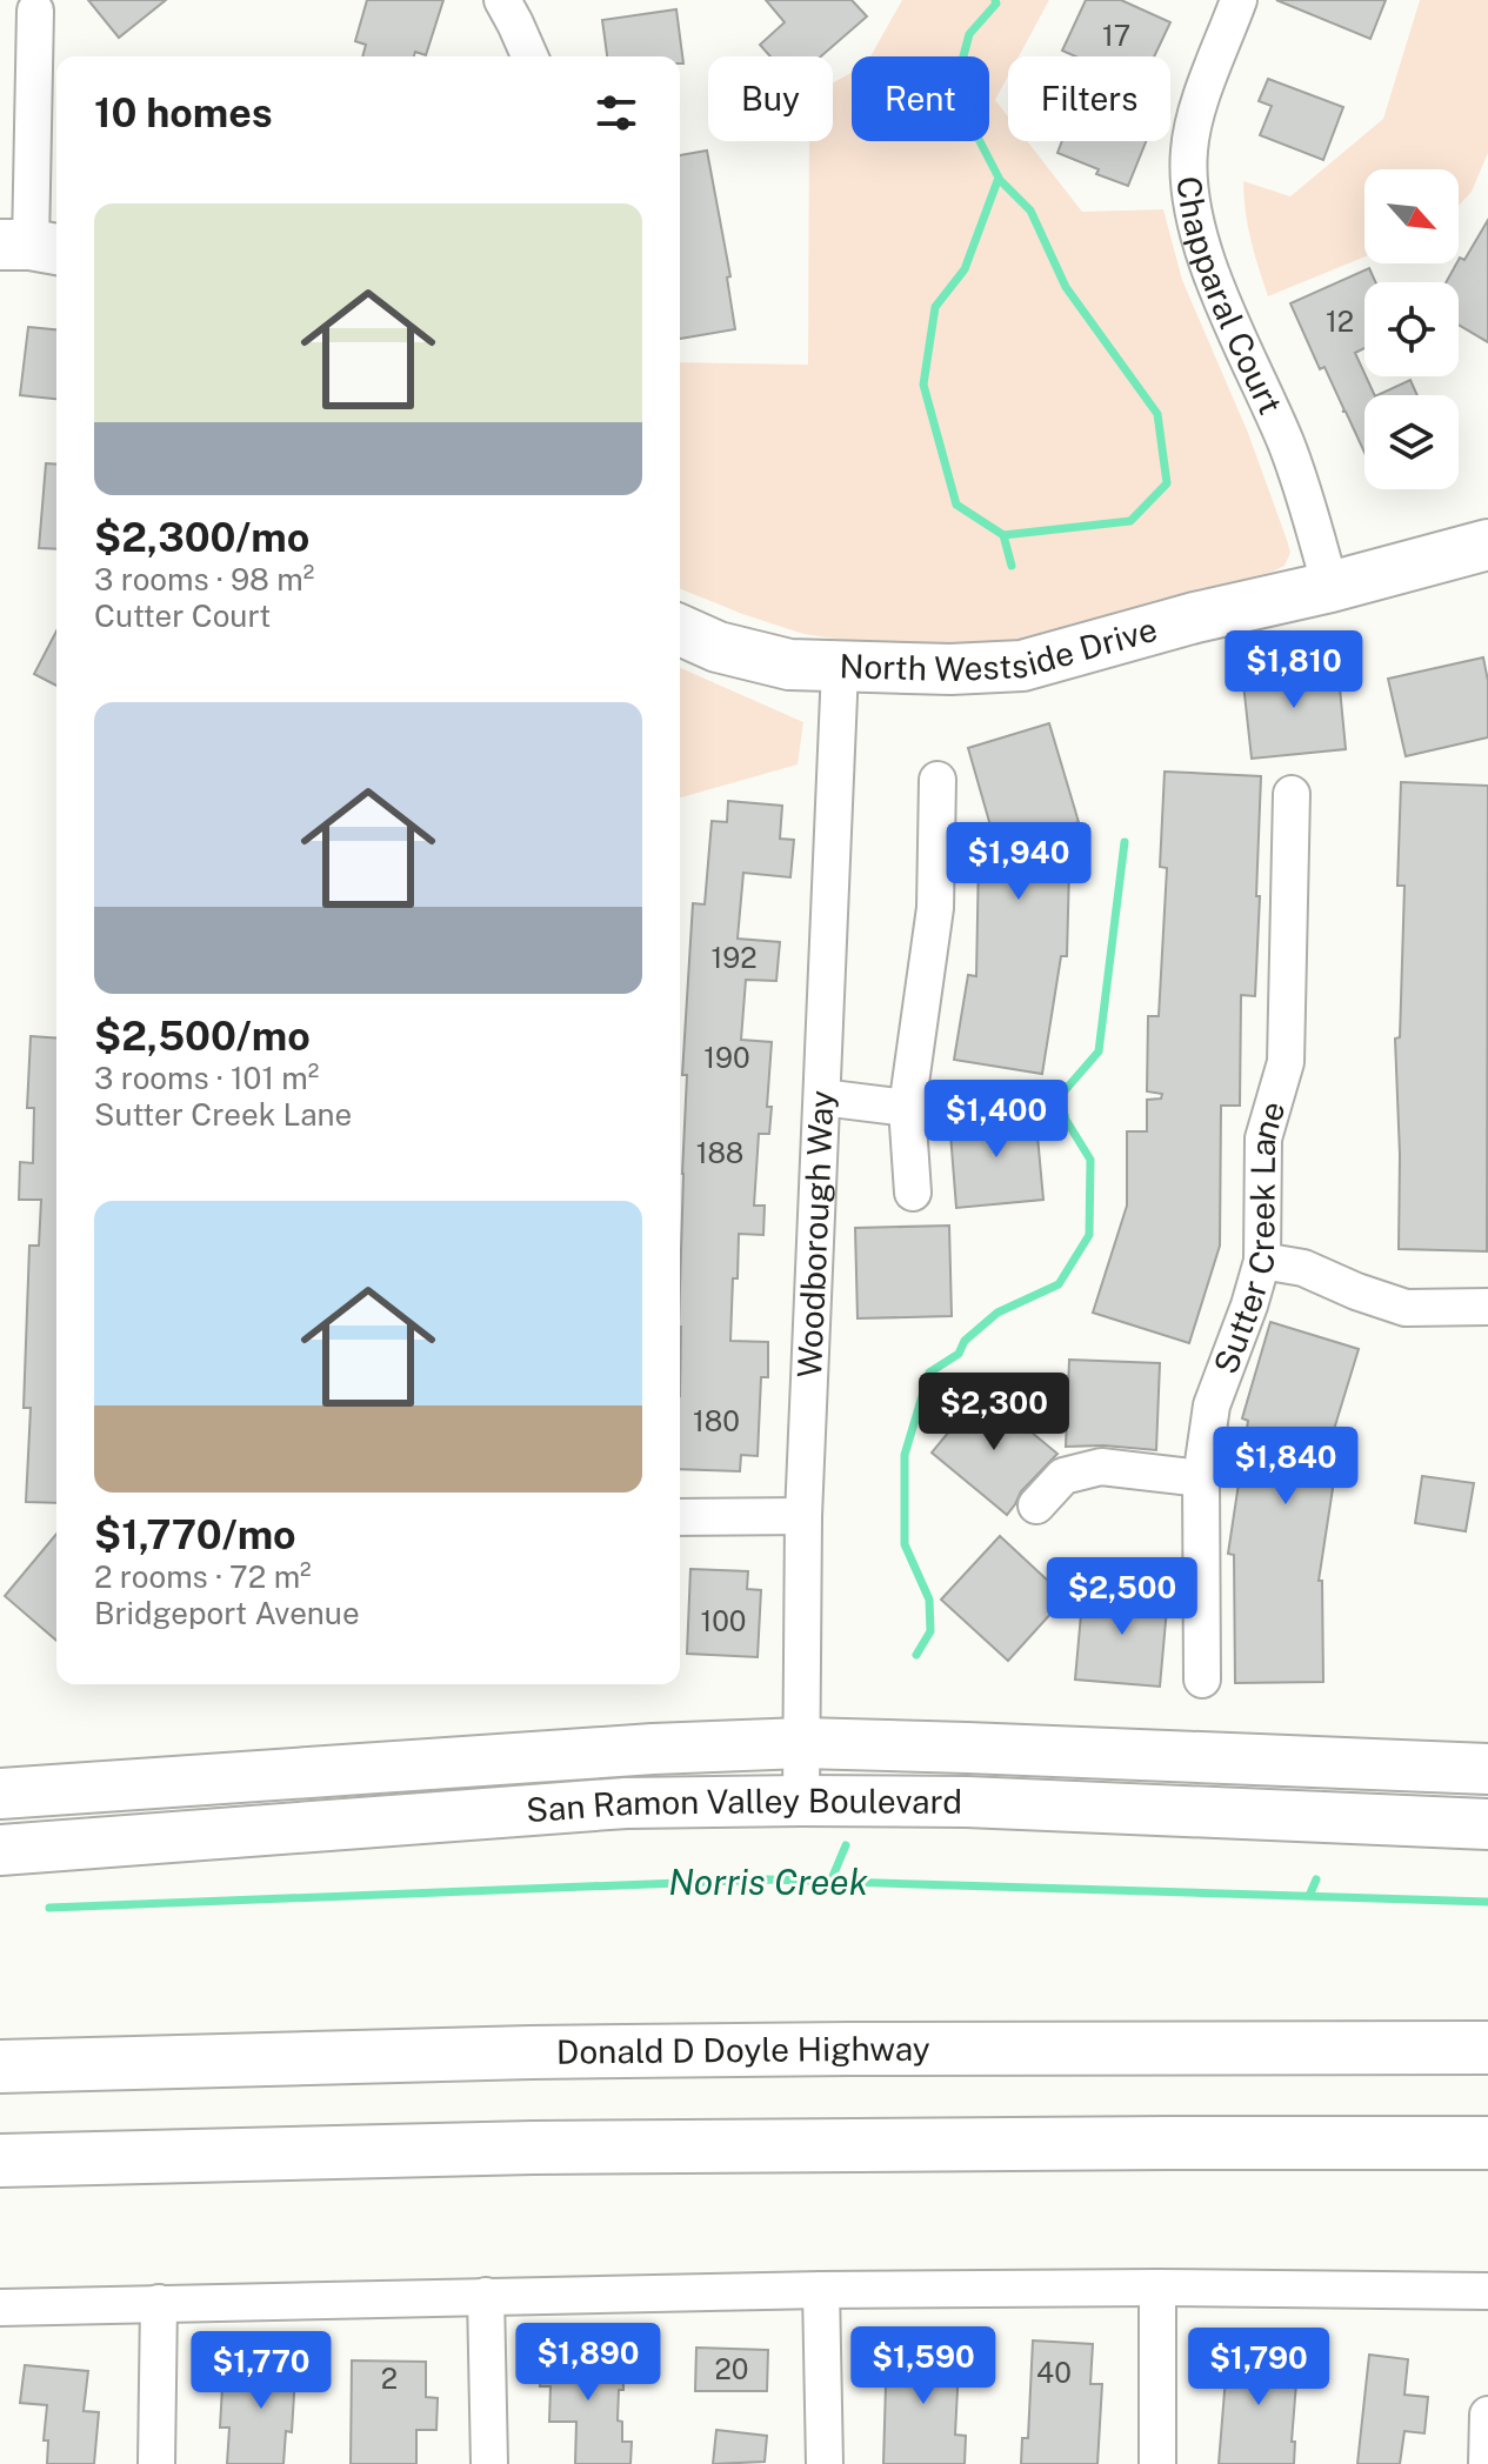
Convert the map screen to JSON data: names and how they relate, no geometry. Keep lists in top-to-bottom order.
{
  "streets": {
    "highway": ["Donald D Doyle Highway"],
    "main road": ["North Westside Drive", "San Ramon Valley Boulevard"],
    "street": ["Chapparal Court", "Woodborough Way", "Sutter Creek Lane"]
  },
  "crossings": [
    ["Chapparal Court", "North Westside Drive"],
    ["North Westside Drive", "Woodborough Way"],
    ["Woodborough Way", "San Ramon Valley Boulevard"]
  ],
  "water": ["Norris Creek"],
  "house_numbers": [
    "17",
    "12",
    "192",
    "190",
    "188",
    "180",
    "100",
    "20",
    "40",
    "2"
  ],
  "north": "bottom right",
  "page": {
    "chip": ["Buy", "Rent", "Filters"],
    "heading": "10 homes",
    "list": [
      {
        "name": "$2,300/mo",
        "note": "3 rooms · 98 m² · Cutter Court"
      },
      {
        "name": "$2,500/mo",
        "note": "3 rooms · 101 m² · Sutter Creek Lane"
      },
      {
        "name": "$1,770/mo",
        "note": "2 rooms · 72 m² · Bridgeport Avenue"
      }
    ],
    "price": [
      "$1,810",
      "$1,940",
      "$1,400",
      "$2,300",
      "$1,840",
      "$2,500",
      "$1,890",
      "$1,590",
      "$1,790",
      "$1,770"
    ]
  }
}
